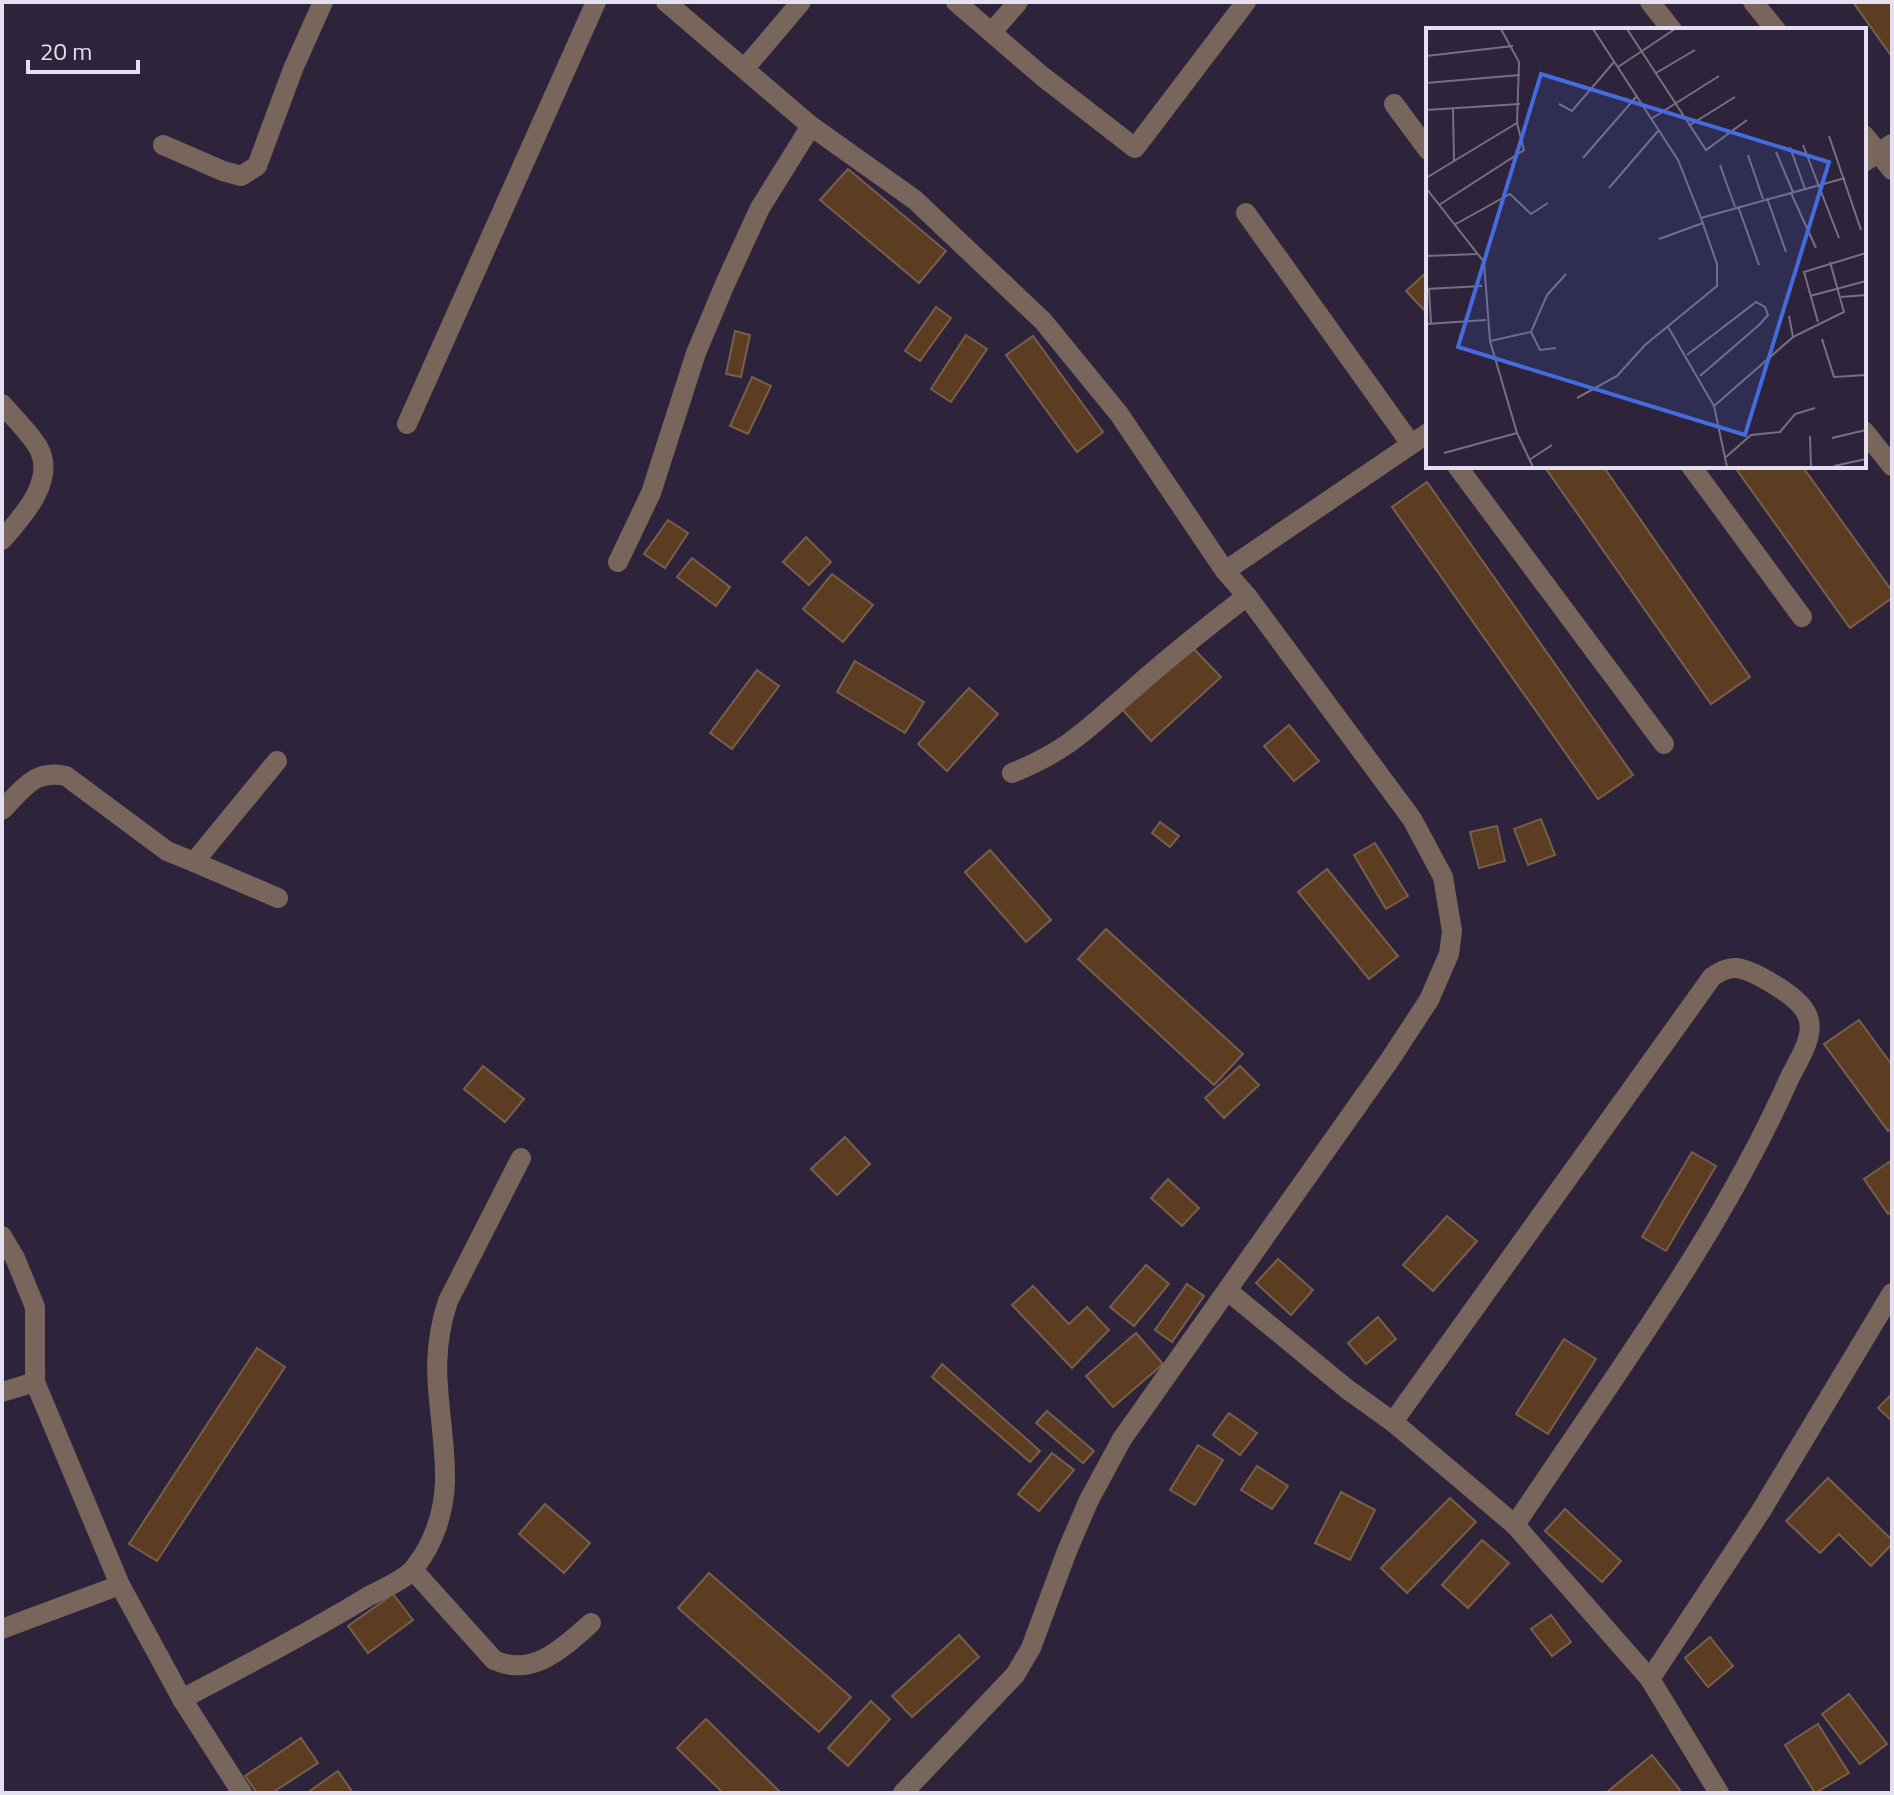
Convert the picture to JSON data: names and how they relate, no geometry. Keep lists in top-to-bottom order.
{
  "scale_bar": "20 m"
}
